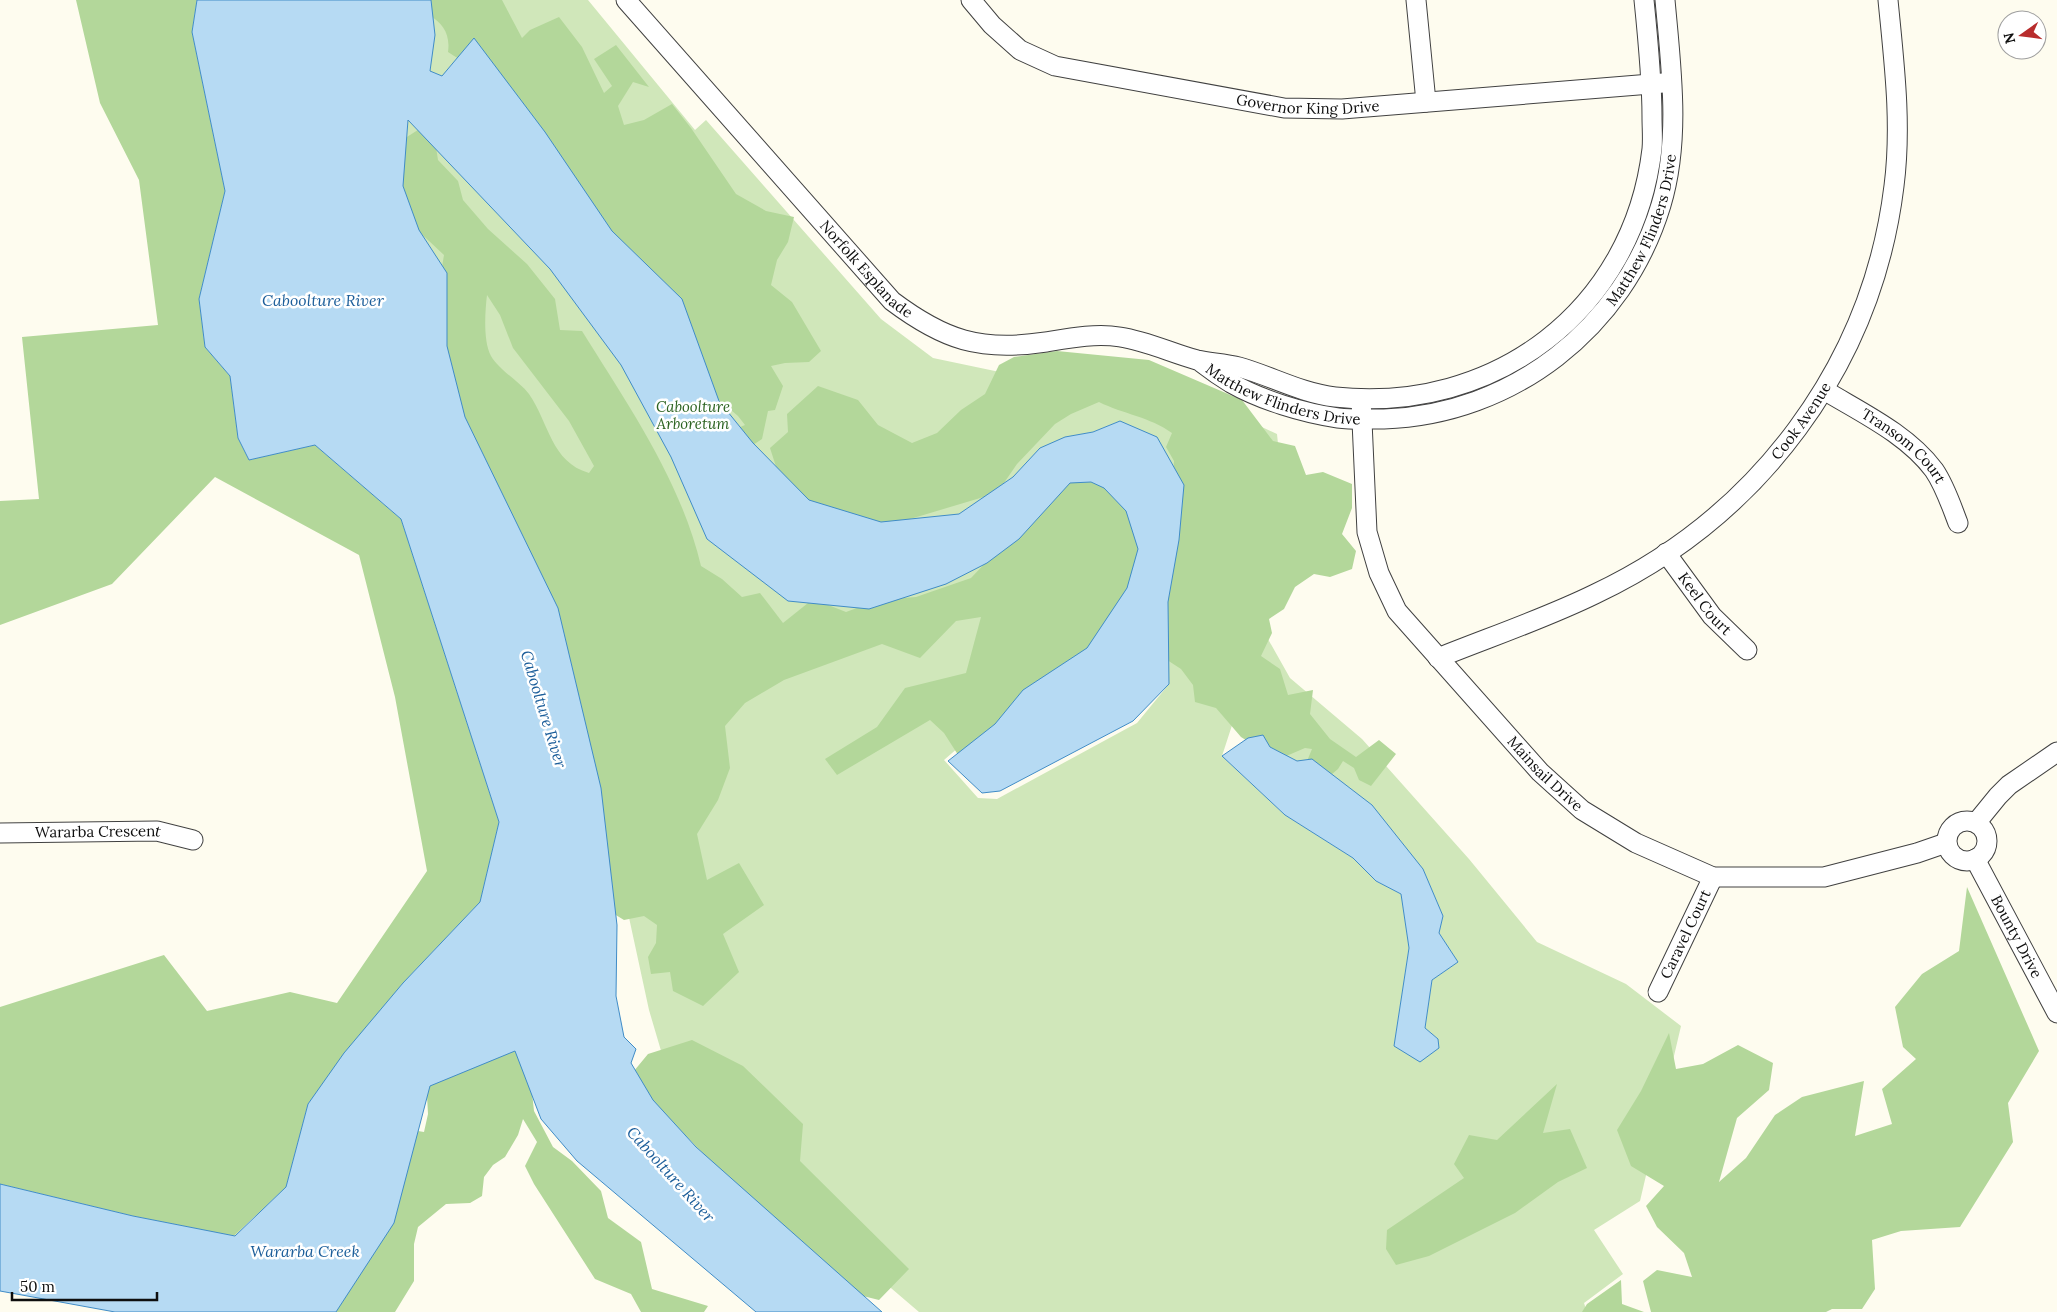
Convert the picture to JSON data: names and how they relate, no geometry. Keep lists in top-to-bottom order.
{
  "streets": {
    "street": [
      "Governor King Drive",
      "Matthew Flinders Drive",
      "Norfolk Esplanade",
      "Cook Avenue",
      "Transom Court",
      "Keel Court",
      "Mainsail Drive",
      "Wararba Crescent",
      "Caravel Court",
      "Bounty Drive"
    ]
  },
  "crossings": [
    ["Governor King Drive", "Matthew Flinders Drive"],
    ["Matthew Flinders Drive", "Norfolk Esplanade"],
    ["Matthew Flinders Drive", "Mainsail Drive"],
    ["Cook Avenue", "Transom Court"],
    ["Cook Avenue", "Keel Court"],
    ["Cook Avenue", "Mainsail Drive"],
    ["Mainsail Drive", "Caravel Court"],
    ["Mainsail Drive", "Bounty Drive"]
  ],
  "water": ["Caboolture River", "Wararba Creek"],
  "parks": ["Caboolture Arboretum"],
  "scale_bar": "50 m",
  "north": "left"
}
